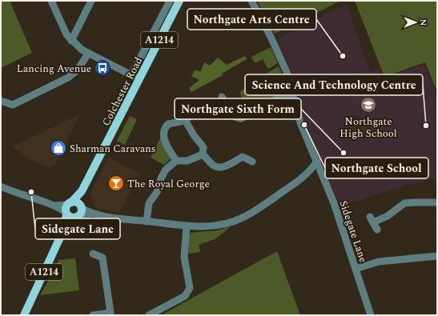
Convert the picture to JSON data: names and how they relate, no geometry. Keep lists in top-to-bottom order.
{
  "streets": {
    "main road": ["A1214", "Colchester Road"],
    "street": ["Sidegate Lane"]
  },
  "crossings": [
    ["A1214", "Colchester Road"]
  ],
  "places": {
    "other": [
      "Northgate Arts Centre",
      "Northgate School",
      "Science And Technology Centre",
      "Northgate Sixth Form",
      "Sidegate Lane"
    ],
    "bus stop": ["Lancing Avenue"],
    "school or university": ["Northgate High School"],
    "shop": ["Sharman Caravans"],
    "bar": ["The Royal George"]
  },
  "north": "right"
}
